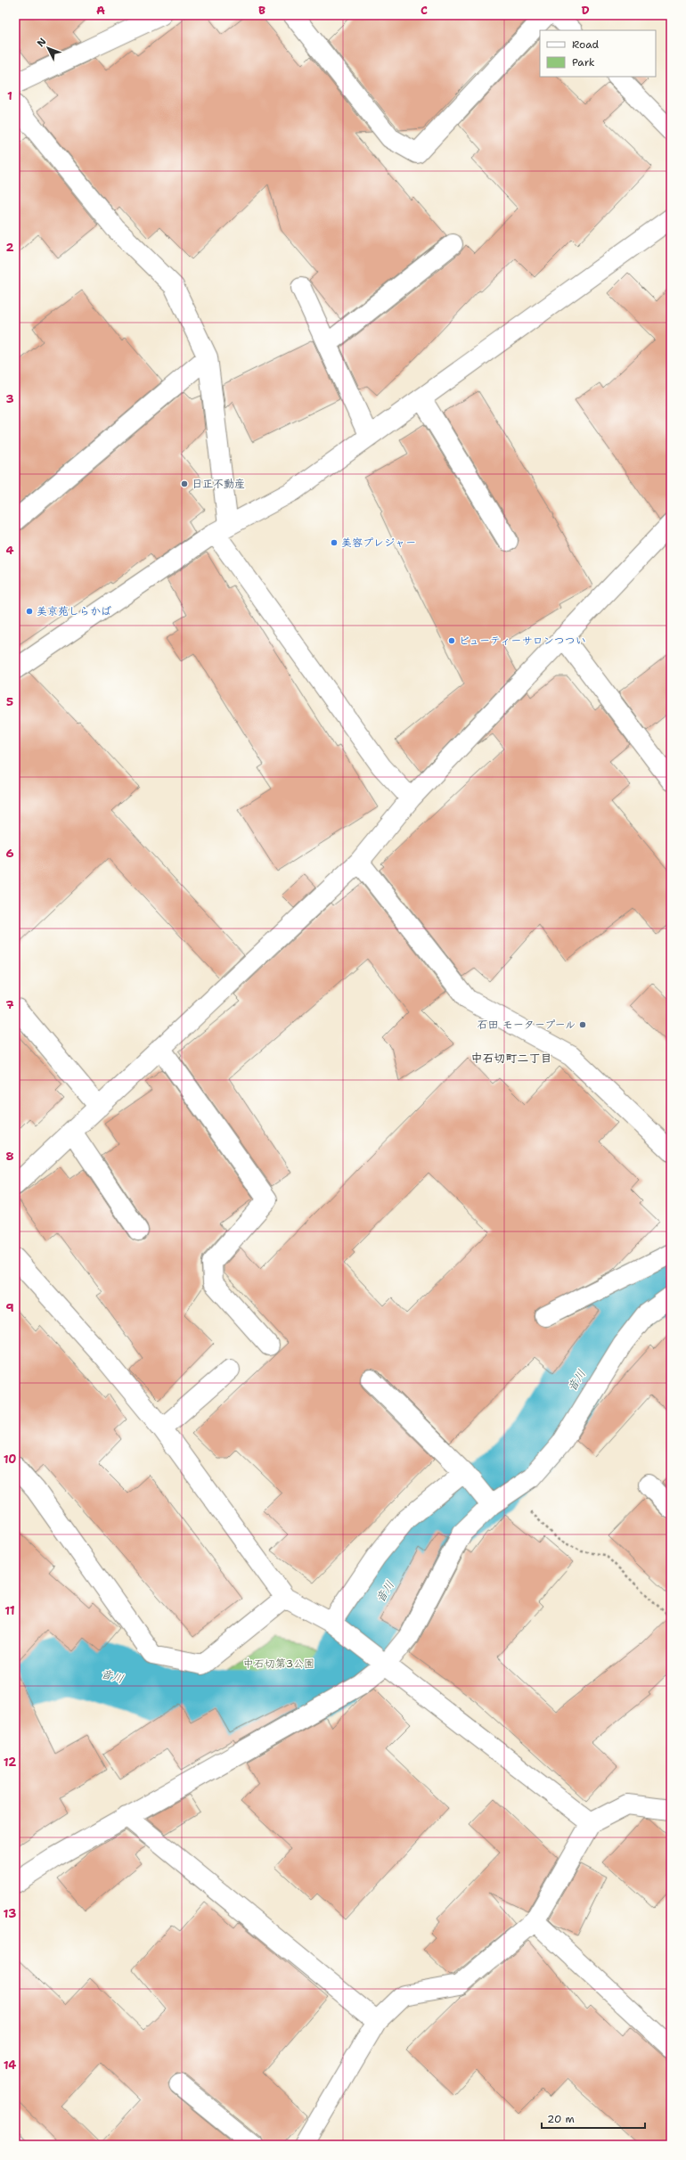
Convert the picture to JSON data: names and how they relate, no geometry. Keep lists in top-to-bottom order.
{
  "districts": ["中石切町二丁目"],
  "water": ["音川"],
  "parks": ["中石切第3公園"],
  "places": [
    "日正不動産",
    "美容プレジャー",
    "美京苑しらかば",
    "ビューティーサロンつつい",
    "石田 モータープール"
  ],
  "legend": ["Road", "Park"],
  "scale_bar": "20 m",
  "north": "top left",
  "grid": {
    "columns": [
      "A",
      "B",
      "C",
      "D"
    ],
    "rows": [
      "1",
      "2",
      "3",
      "4",
      "5",
      "6",
      "7",
      "8",
      "9",
      "10",
      "11",
      "12",
      "13",
      "14"
    ]
  }
}
